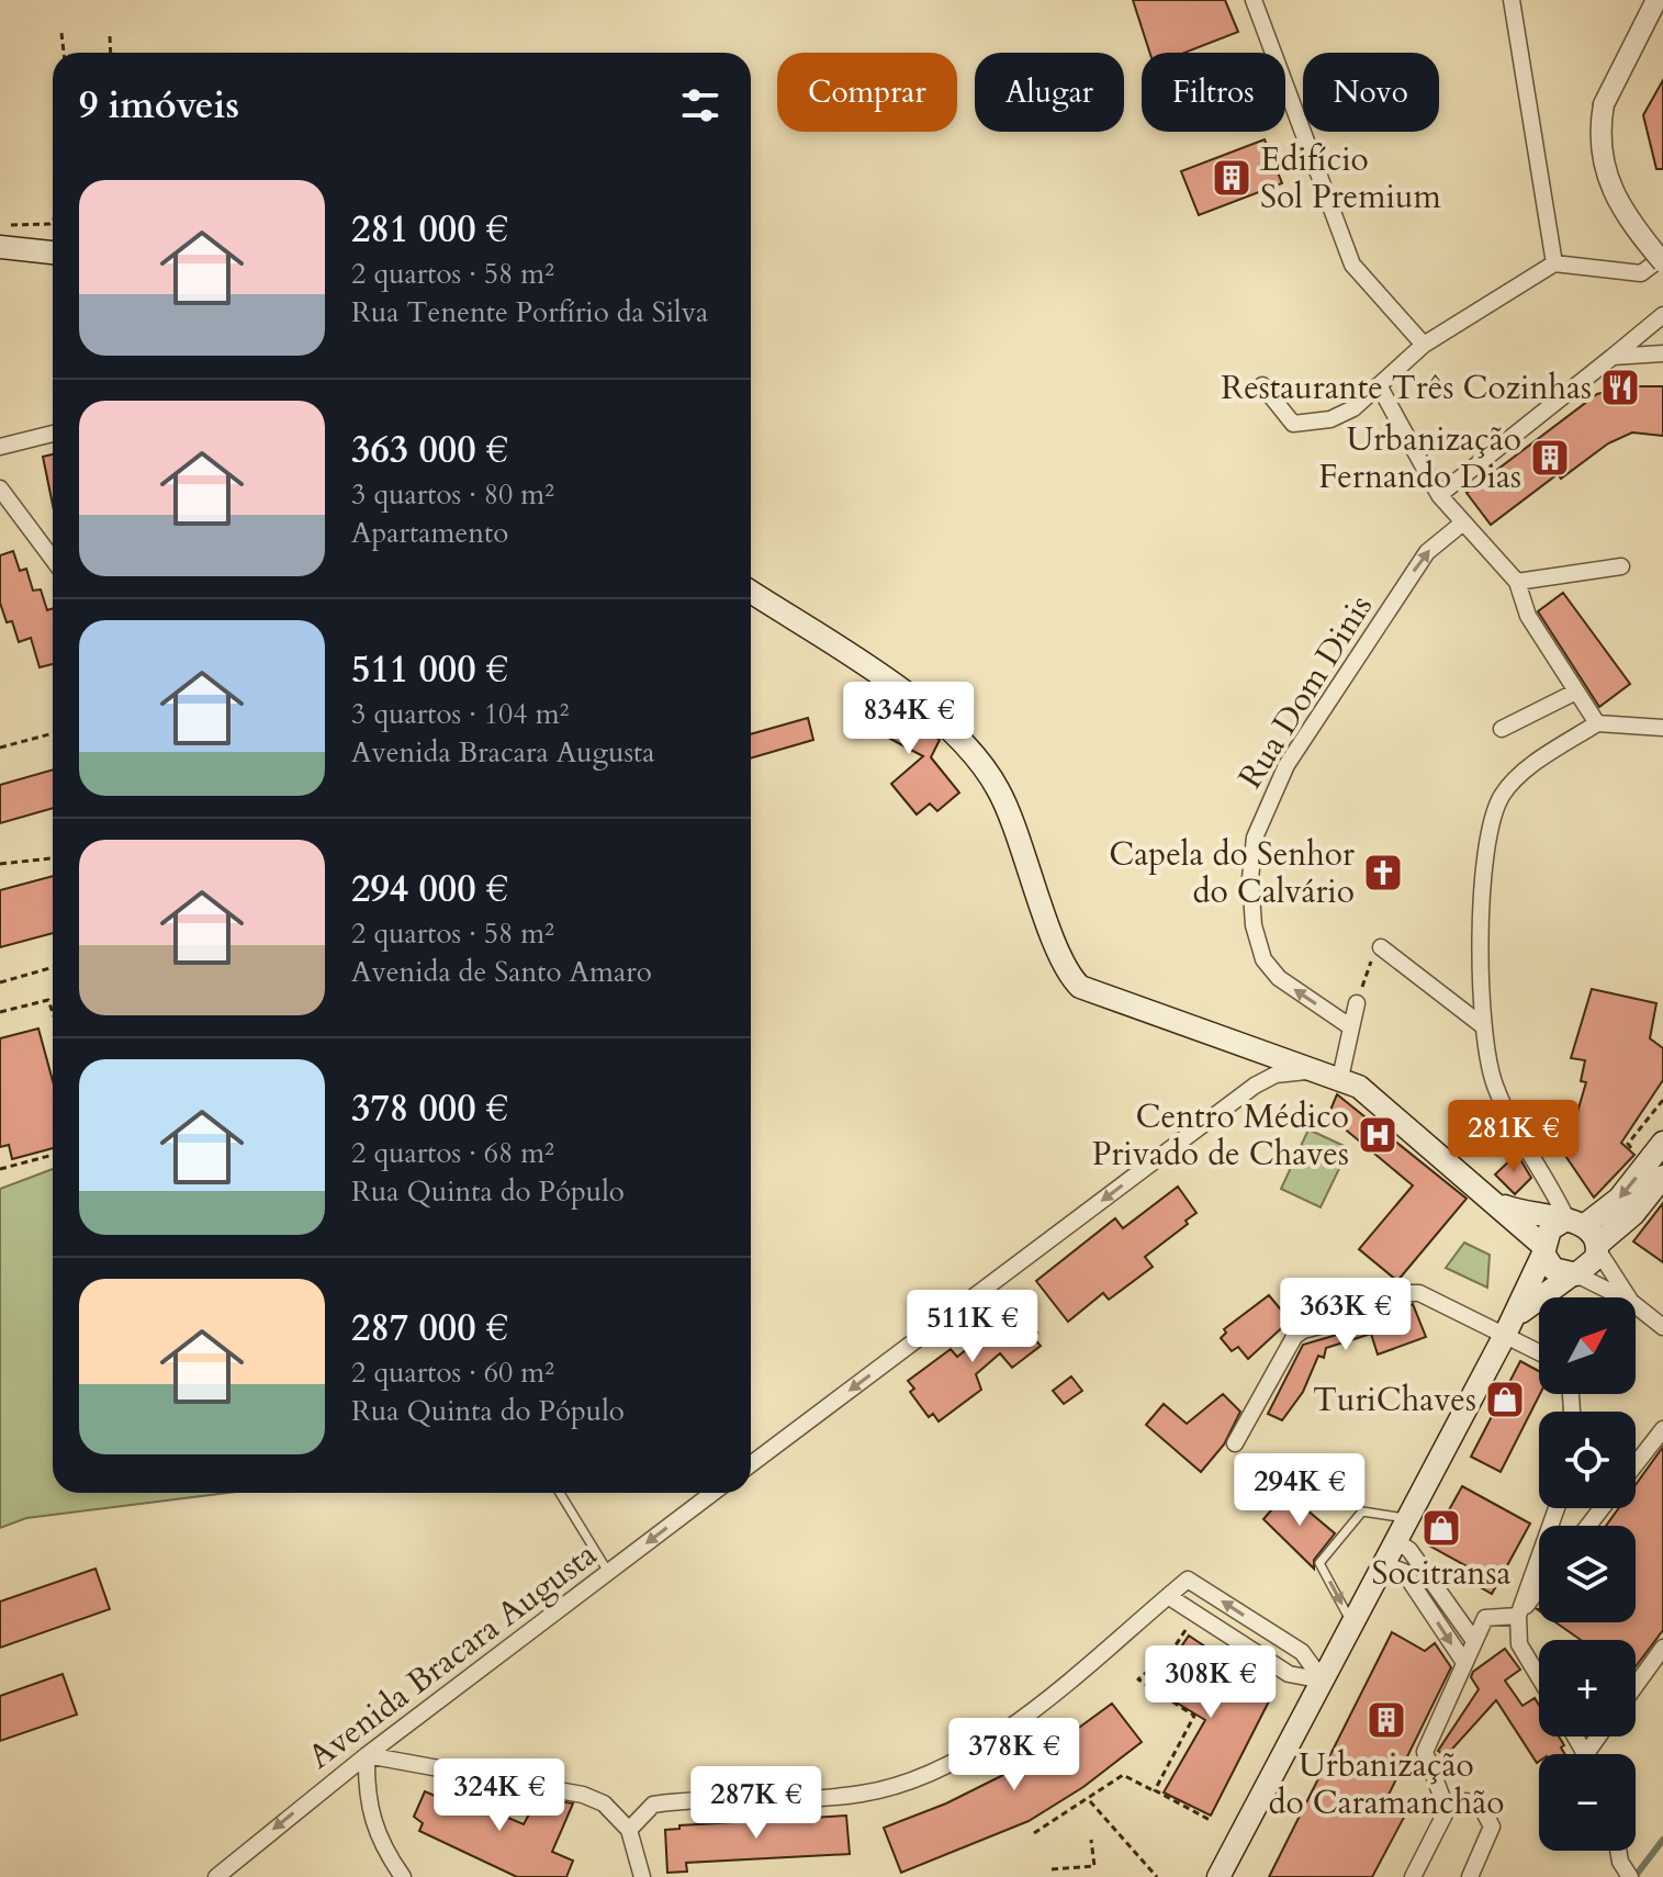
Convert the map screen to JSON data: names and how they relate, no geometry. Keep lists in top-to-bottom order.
{
  "streets": {
    "street": ["Rua Dom Dinis", "Avenida Bracara Augusta"]
  },
  "one_way": ["Rua Dom Dinis", "Avenida Bracara Augusta"],
  "places": {
    "building": ["Edifício Sol Premium", "Urbanização Fernando Dias", "Urbanização do Caramanchão"],
    "restaurant": ["Restaurante Três Cozinhas"],
    "church": ["Capela do Senhor do Calvário"],
    "hospital": ["Centro Médico Privado de Chaves"],
    "shop": ["TuriChaves", "Socitransa"]
  },
  "north": "top right",
  "page": {
    "chip": [
      "Comprar",
      "Alugar",
      "Filtros",
      "Novo"
    ],
    "heading": "9 imóveis",
    "list": [
      {
        "name": "281 000 €",
        "note": "2 quartos · 58 m² · Rua Tenente Porfírio da Silva"
      },
      {
        "name": "363 000 €",
        "note": "3 quartos · 80 m² · Apartamento"
      },
      {
        "name": "511 000 €",
        "note": "3 quartos · 104 m² · Avenida Bracara Augusta"
      },
      {
        "name": "294 000 €",
        "note": "2 quartos · 58 m² · Avenida de Santo Amaro"
      },
      {
        "name": "378 000 €",
        "note": "2 quartos · 68 m² · Rua Quinta do Pópulo"
      },
      {
        "name": "287 000 €",
        "note": "2 quartos · 60 m² · Rua Quinta do Pópulo"
      }
    ],
    "price": [
      "834K €",
      "281K €",
      "363K €",
      "511K €",
      "294K €",
      "308K €",
      "378K €",
      "324K €",
      "287K €"
    ],
    "map_buttons": ["+", "−"]
  }
}
